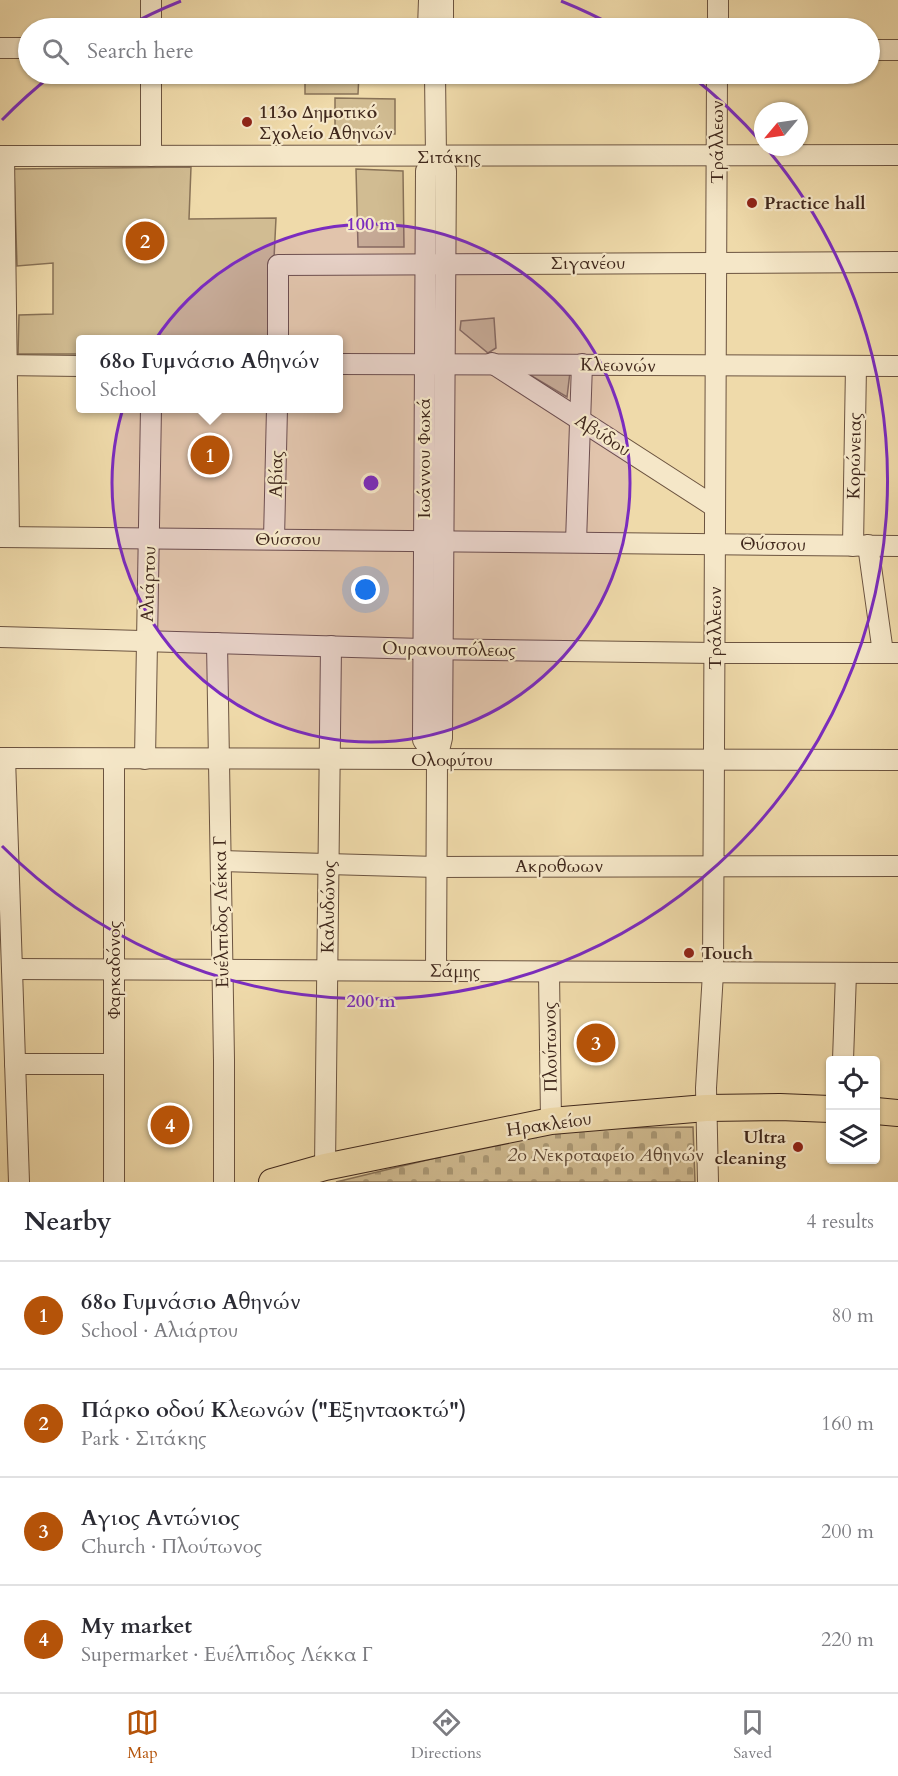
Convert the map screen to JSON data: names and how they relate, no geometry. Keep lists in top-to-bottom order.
{
  "streets": {
    "main road": ["Ηρακλείου"],
    "street": [
      "Τράλλεων",
      "Σιτάκης",
      "Σιγανέου",
      "Κλεωνών",
      "Αβύδου",
      "Κορώνειας",
      "Ιωάννου Φωκά",
      "Αβίας",
      "Θύσσου",
      "Αλιάρτου",
      "Ουρανουπόλεως",
      "Ολοφύτου",
      "Ακροθωων",
      "Καλυδώνος",
      "Ευέλπιδος Λέκκα Γ",
      "Φαρκαδόνος",
      "Σάμης",
      "Πλούτωνος"
    ]
  },
  "crossings": [
    ["Τράλλεων", "Σιτάκης"],
    ["Τράλλεων", "Σιγανέου"],
    ["Τράλλεων", "Κλεωνών"],
    ["Τράλλεων", "Αβύδου"],
    ["Τράλλεων", "Θύσσου"],
    ["Τράλλεων", "Ουρανουπόλεως"],
    ["Τράλλεων", "Ολοφύτου"],
    ["Τράλλεων", "Ακροθωων"],
    ["Τράλλεων", "Σάμης"],
    ["Τράλλεων", "Ηρακλείου"],
    ["Σιτάκης", "Ιωάννου Φωκά"],
    ["Σιγανέου", "Ιωάννου Φωκά"],
    ["Κλεωνών", "Αβύδου"],
    ["Κλεωνών", "Κορώνειας"],
    ["Κλεωνών", "Ιωάννου Φωκά"],
    ["Κορώνειας", "Θύσσου"],
    ["Κορώνειας", "Ουρανουπόλεως"],
    ["Ιωάννου Φωκά", "Θύσσου"],
    ["Ιωάννου Φωκά", "Ουρανουπόλεως"],
    ["Ιωάννου Φωκά", "Ολοφύτου"],
    ["Ιωάννου Φωκά", "Ακροθωων"],
    ["Ιωάννου Φωκά", "Σάμης"],
    ["Αβίας", "Θύσσου"],
    ["Θύσσου", "Αλιάρτου"],
    ["Αλιάρτου", "Ουρανουπόλεως"],
    ["Αλιάρτου", "Ολοφύτου"],
    ["Ουρανουπόλεως", "Καλυδώνος"],
    ["Ουρανουπόλεως", "Ευέλπιδος Λέκκα Γ"],
    ["Ολοφύτου", "Καλυδώνος"],
    ["Ολοφύτου", "Ευέλπιδος Λέκκα Γ"],
    ["Ολοφύτου", "Φαρκαδόνος"],
    ["Ακροθωων", "Καλυδώνος"],
    ["Ακροθωων", "Ευέλπιδος Λέκκα Γ"],
    ["Καλυδώνος", "Σάμης"],
    ["Καλυδώνος", "Ηρακλείου"],
    ["Ευέλπιδος Λέκκα Γ", "Σάμης"],
    ["Φαρκαδόνος", "Σάμης"],
    ["Σάμης", "Πλούτωνος"],
    ["Πλούτωνος", "Ηρακλείου"]
  ],
  "parks": ["2ο Νεκροταφείο Αθηνών"],
  "places": [
    "113ο Δημοτικό Σχολείο Αθηνών",
    "Practice hall",
    "Touch",
    "Ultra cleaning"
  ],
  "north": "bottom left",
  "page": {
    "search": "Search here",
    "pins": [
      "2",
      "1",
      "3",
      "4"
    ],
    "popup": ["68ο Γυμνάσιο Αθηνών", "School"],
    "heading": ["Nearby", "4 results"],
    "list": [
      {
        "mark": "1",
        "name": "68ο Γυμνάσιο Αθηνών",
        "note": "School · Αλιάρτου",
        "value": "80 m"
      },
      {
        "mark": "2",
        "name": "Πάρκο οδού Κλεωνών (\"Εξηνταοκτώ\")",
        "note": "Park · Σιτάκης",
        "value": "160 m"
      },
      {
        "mark": "3",
        "name": "Αγιος Αντώνιος",
        "note": "Church · Πλούτωνος",
        "value": "200 m"
      },
      {
        "mark": "4",
        "name": "My market",
        "note": "Supermarket · Ευέλπιδος Λέκκα Γ",
        "value": "220 m"
      }
    ],
    "nav": ["Map", "Directions", "Saved"]
  },
  "rings": ["100 m", "200 m"]
}
